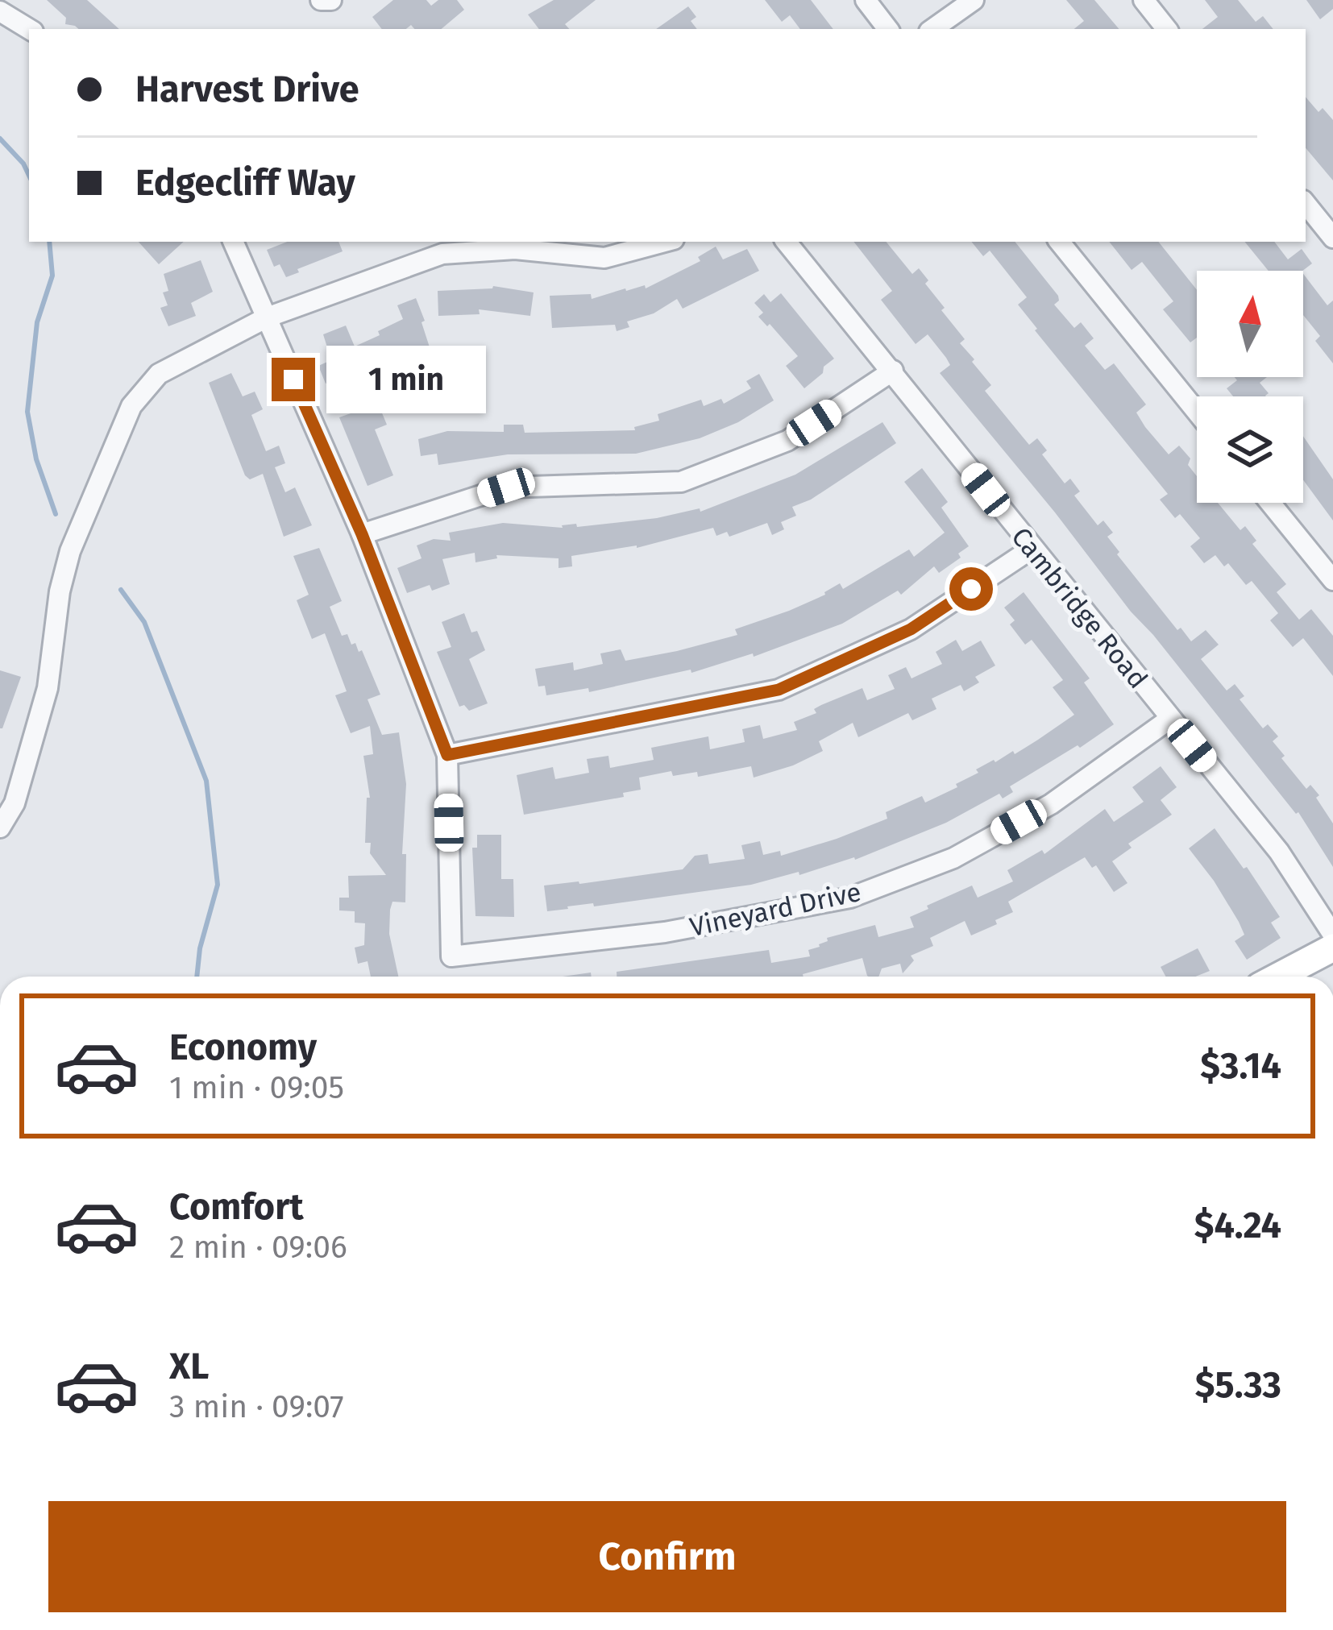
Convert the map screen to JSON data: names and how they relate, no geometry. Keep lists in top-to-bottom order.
{
  "streets": {
    "street": ["Cambridge Road", "Vineyard Drive"]
  },
  "crossings": [
    ["Cambridge Road", "Vineyard Drive"]
  ],
  "north": "top",
  "page": {
    "banner": ["Harvest Drive", "Edgecliff Way"],
    "bubble": "1 min",
    "list": [
      {
        "name": "Economy",
        "note": "1 min · 09:05",
        "value": "$3.14"
      },
      {
        "name": "Comfort",
        "note": "2 min · 09:06",
        "value": "$4.24"
      },
      {
        "name": "XL",
        "note": "3 min · 09:07",
        "value": "$5.33"
      }
    ],
    "buttons": "Confirm"
  }
}
